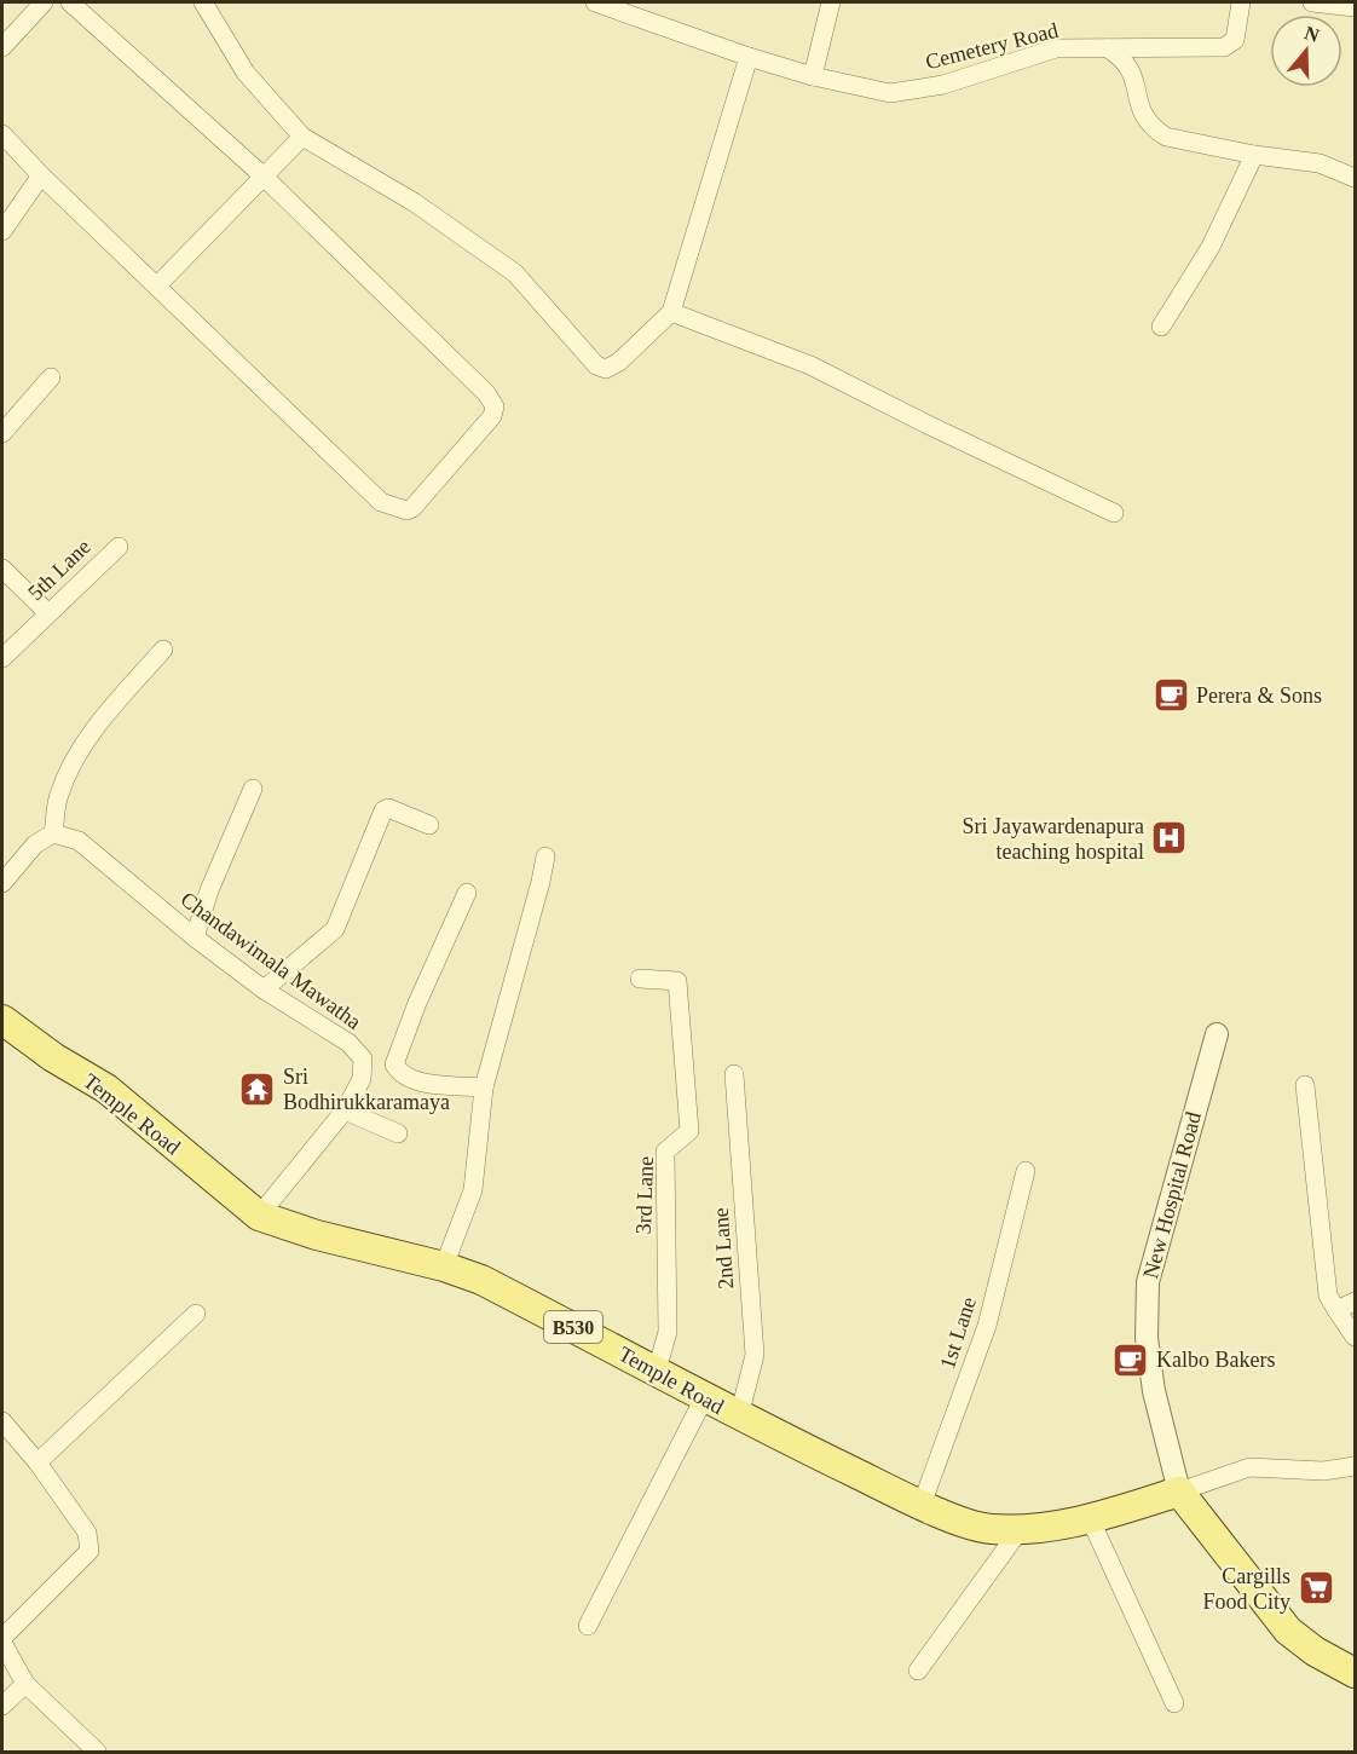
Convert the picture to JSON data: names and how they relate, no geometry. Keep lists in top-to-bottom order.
{
  "streets": {
    "main road": ["Temple Road", "New Hospital Road", "B530"],
    "street": [
      "Cemetery Road",
      "5th Lane",
      "Chandawimala Mawatha",
      "3rd Lane",
      "2nd Lane",
      "1st Lane"
    ]
  },
  "crossings": [
    ["Chandawimala Mawatha", "Temple Road"],
    ["Temple Road", "3rd Lane"],
    ["Temple Road", "New Hospital Road"],
    ["Temple Road", "2nd Lane"],
    ["Temple Road", "1st Lane"]
  ],
  "places": {
    "cafe": ["Perera & Sons", "Kalbo Bakers"],
    "hospital": ["Sri Jayawardenapura teaching hospital"],
    "temple": ["Sri Bodhirukkaramaya"],
    "supermarket": ["Cargills Food City"]
  },
  "north": "top"
}
